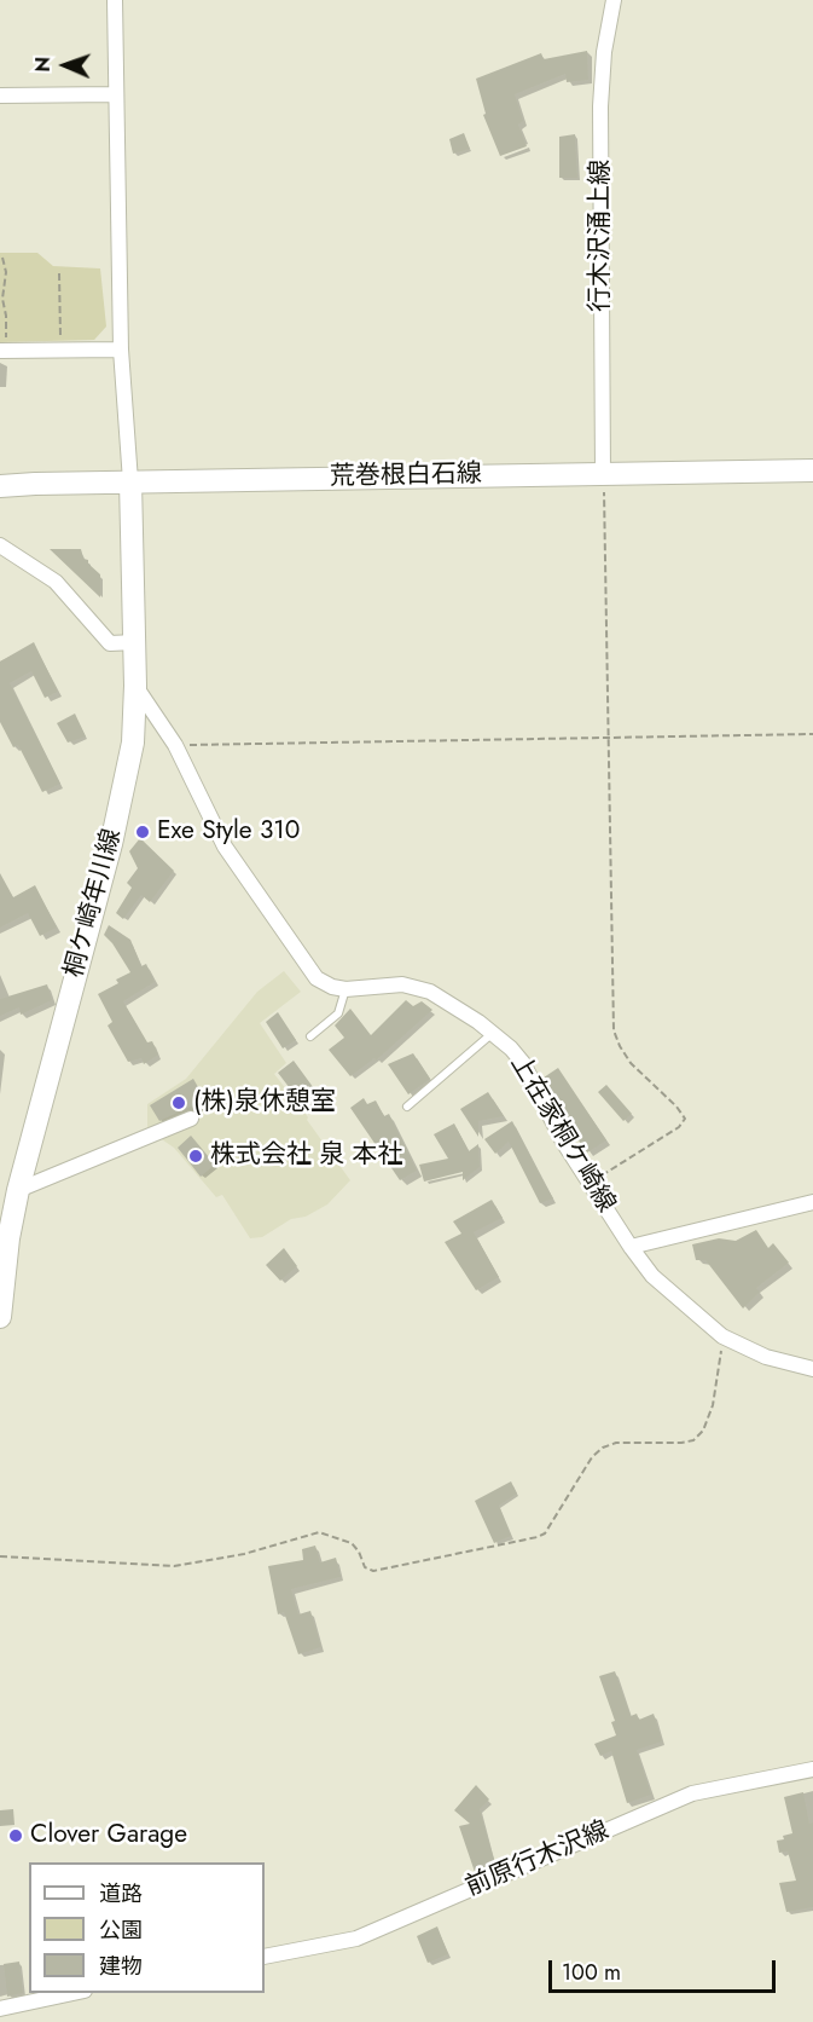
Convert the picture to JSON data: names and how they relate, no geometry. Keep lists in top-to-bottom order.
{
  "streets": {
    "street": [
      "行木沢涌上線",
      "荒巻根白石線",
      "桐ケ崎年川線",
      "上在家桐ケ崎線",
      "前原行木沢線"
    ]
  },
  "crossings": [
    ["行木沢涌上線", "荒巻根白石線"],
    ["荒巻根白石線", "桐ケ崎年川線"],
    ["桐ケ崎年川線", "上在家桐ケ崎線"]
  ],
  "places": [
    "Exe Style 310",
    "(株)泉休憩室",
    "株式会社 泉 本社",
    "Clover Garage"
  ],
  "legend": ["道路", "公園", "建物"],
  "scale_bar": "100 m",
  "north": "left"
}
